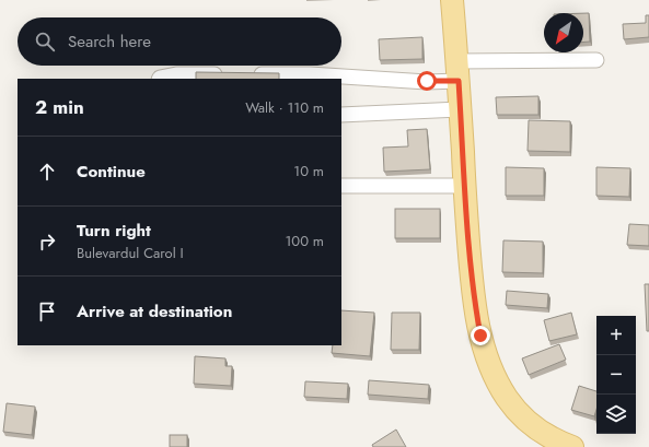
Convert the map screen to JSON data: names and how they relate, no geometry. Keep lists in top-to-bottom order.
{
  "north": "bottom left",
  "page": {
    "search": "Search here",
    "heading": ["2 min", "Walk · 110 m"],
    "list": [
      ["Continue", "10 m"],
      ["Turn right", "Bulevardul Carol I", "100 m"],
      "Arrive at destination"
    ],
    "map_buttons": ["+", "−"]
  }
}
